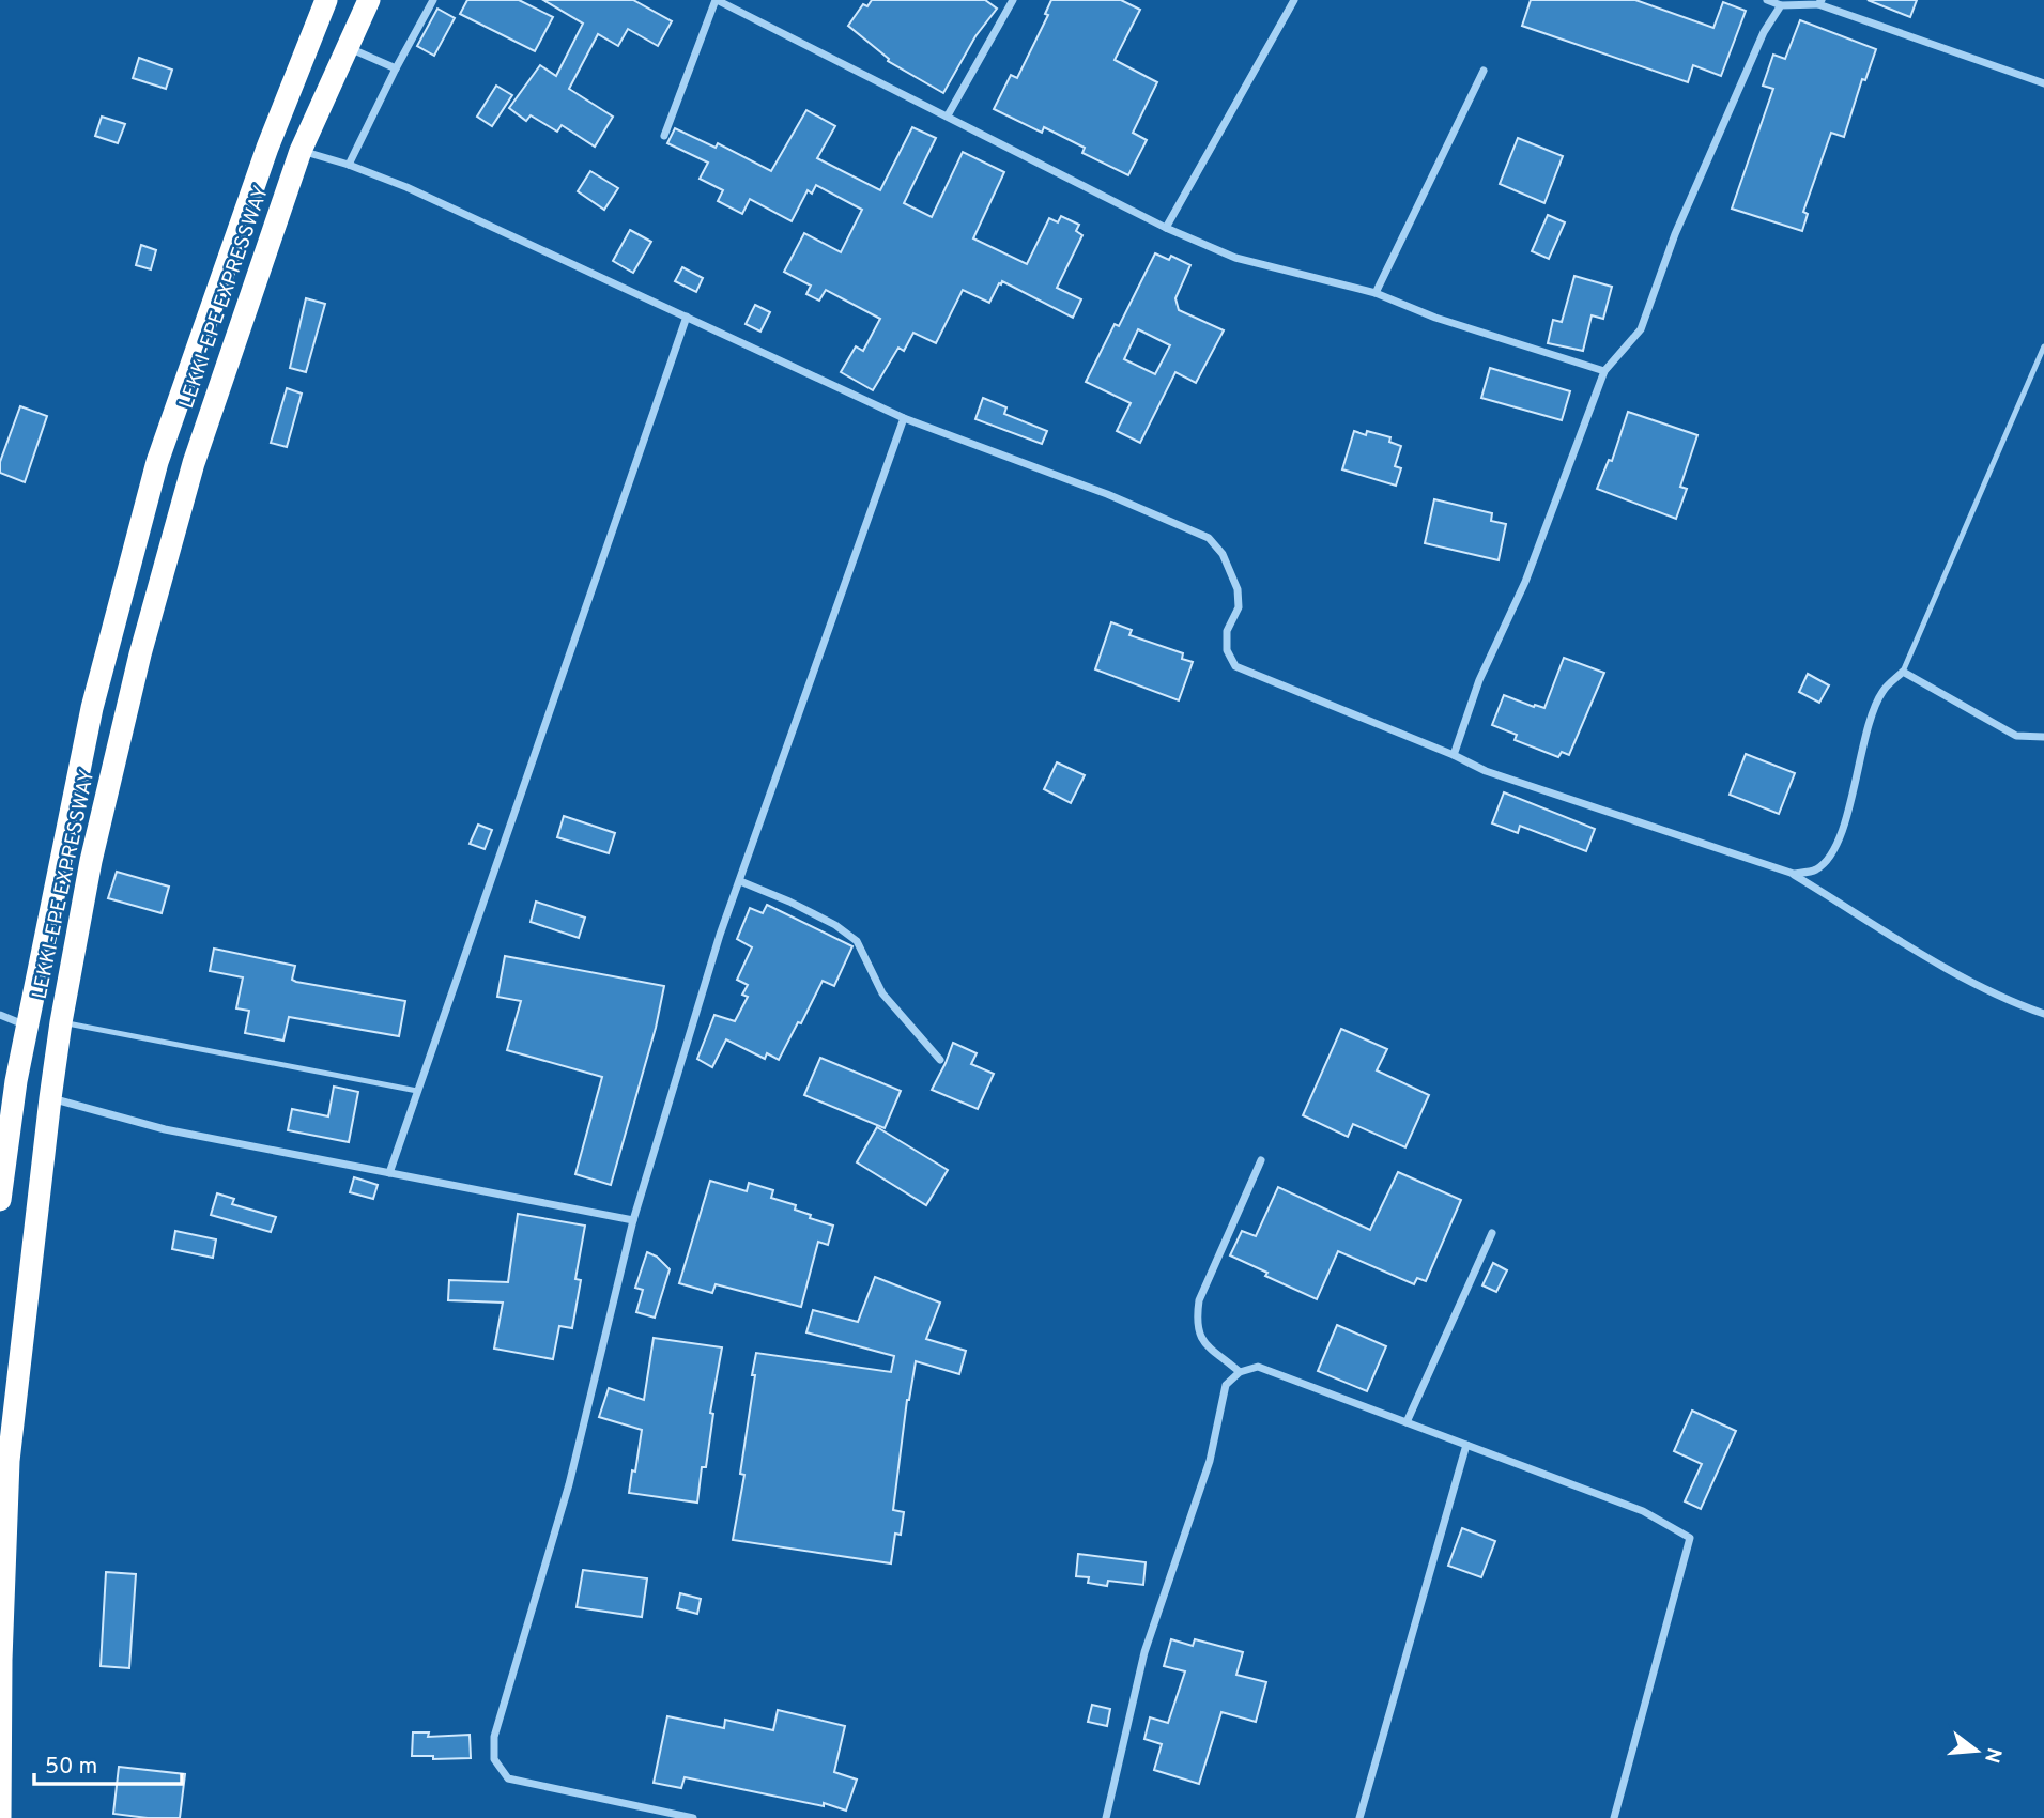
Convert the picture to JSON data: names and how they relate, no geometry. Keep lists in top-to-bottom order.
{
  "streets": {
    "highway": ["LEKKI-EPE EXPRESSWAY"]
  },
  "scale_bar": "50 m",
  "north": "right"
}
